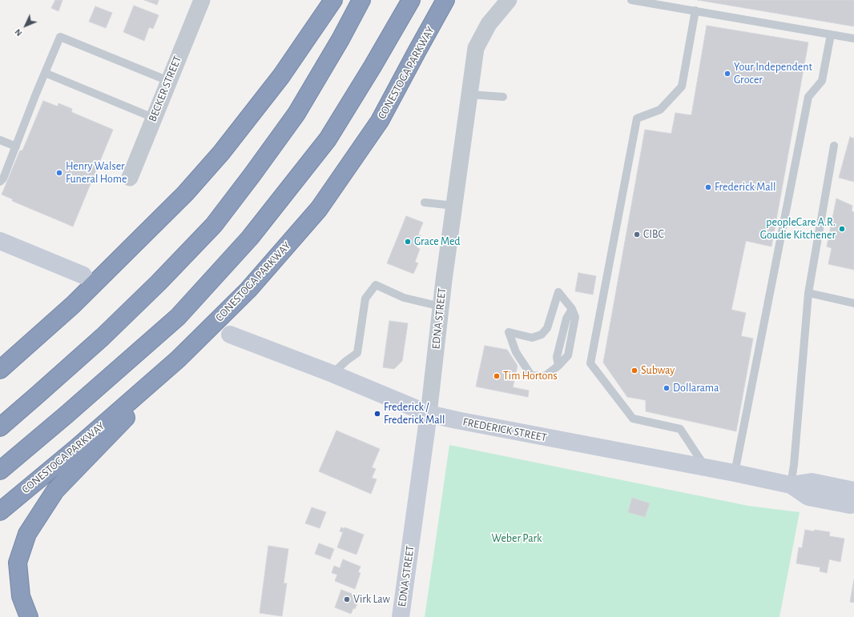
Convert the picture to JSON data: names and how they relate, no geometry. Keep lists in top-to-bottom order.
{
  "streets": {
    "highway": ["CONESTOGA PARKWAY"],
    "main road": ["EDNA STREET", "FREDERICK STREET"],
    "street": ["BECKER STREET"]
  },
  "crossings": [
    ["EDNA STREET", "FREDERICK STREET"]
  ],
  "parks": ["Weber Park"],
  "places": [
    "Your Independent Grocer",
    "Henry Walser Funeral Home",
    "Frederick Mall",
    "peopleCare A.R. Goudie Kitchener",
    "CIBC",
    "Grace Med",
    "Subway",
    "Tim Hortons",
    "Dollarama",
    "Frederick / Frederick Mall",
    "Virk Law"
  ],
  "north": "bottom left"
}
